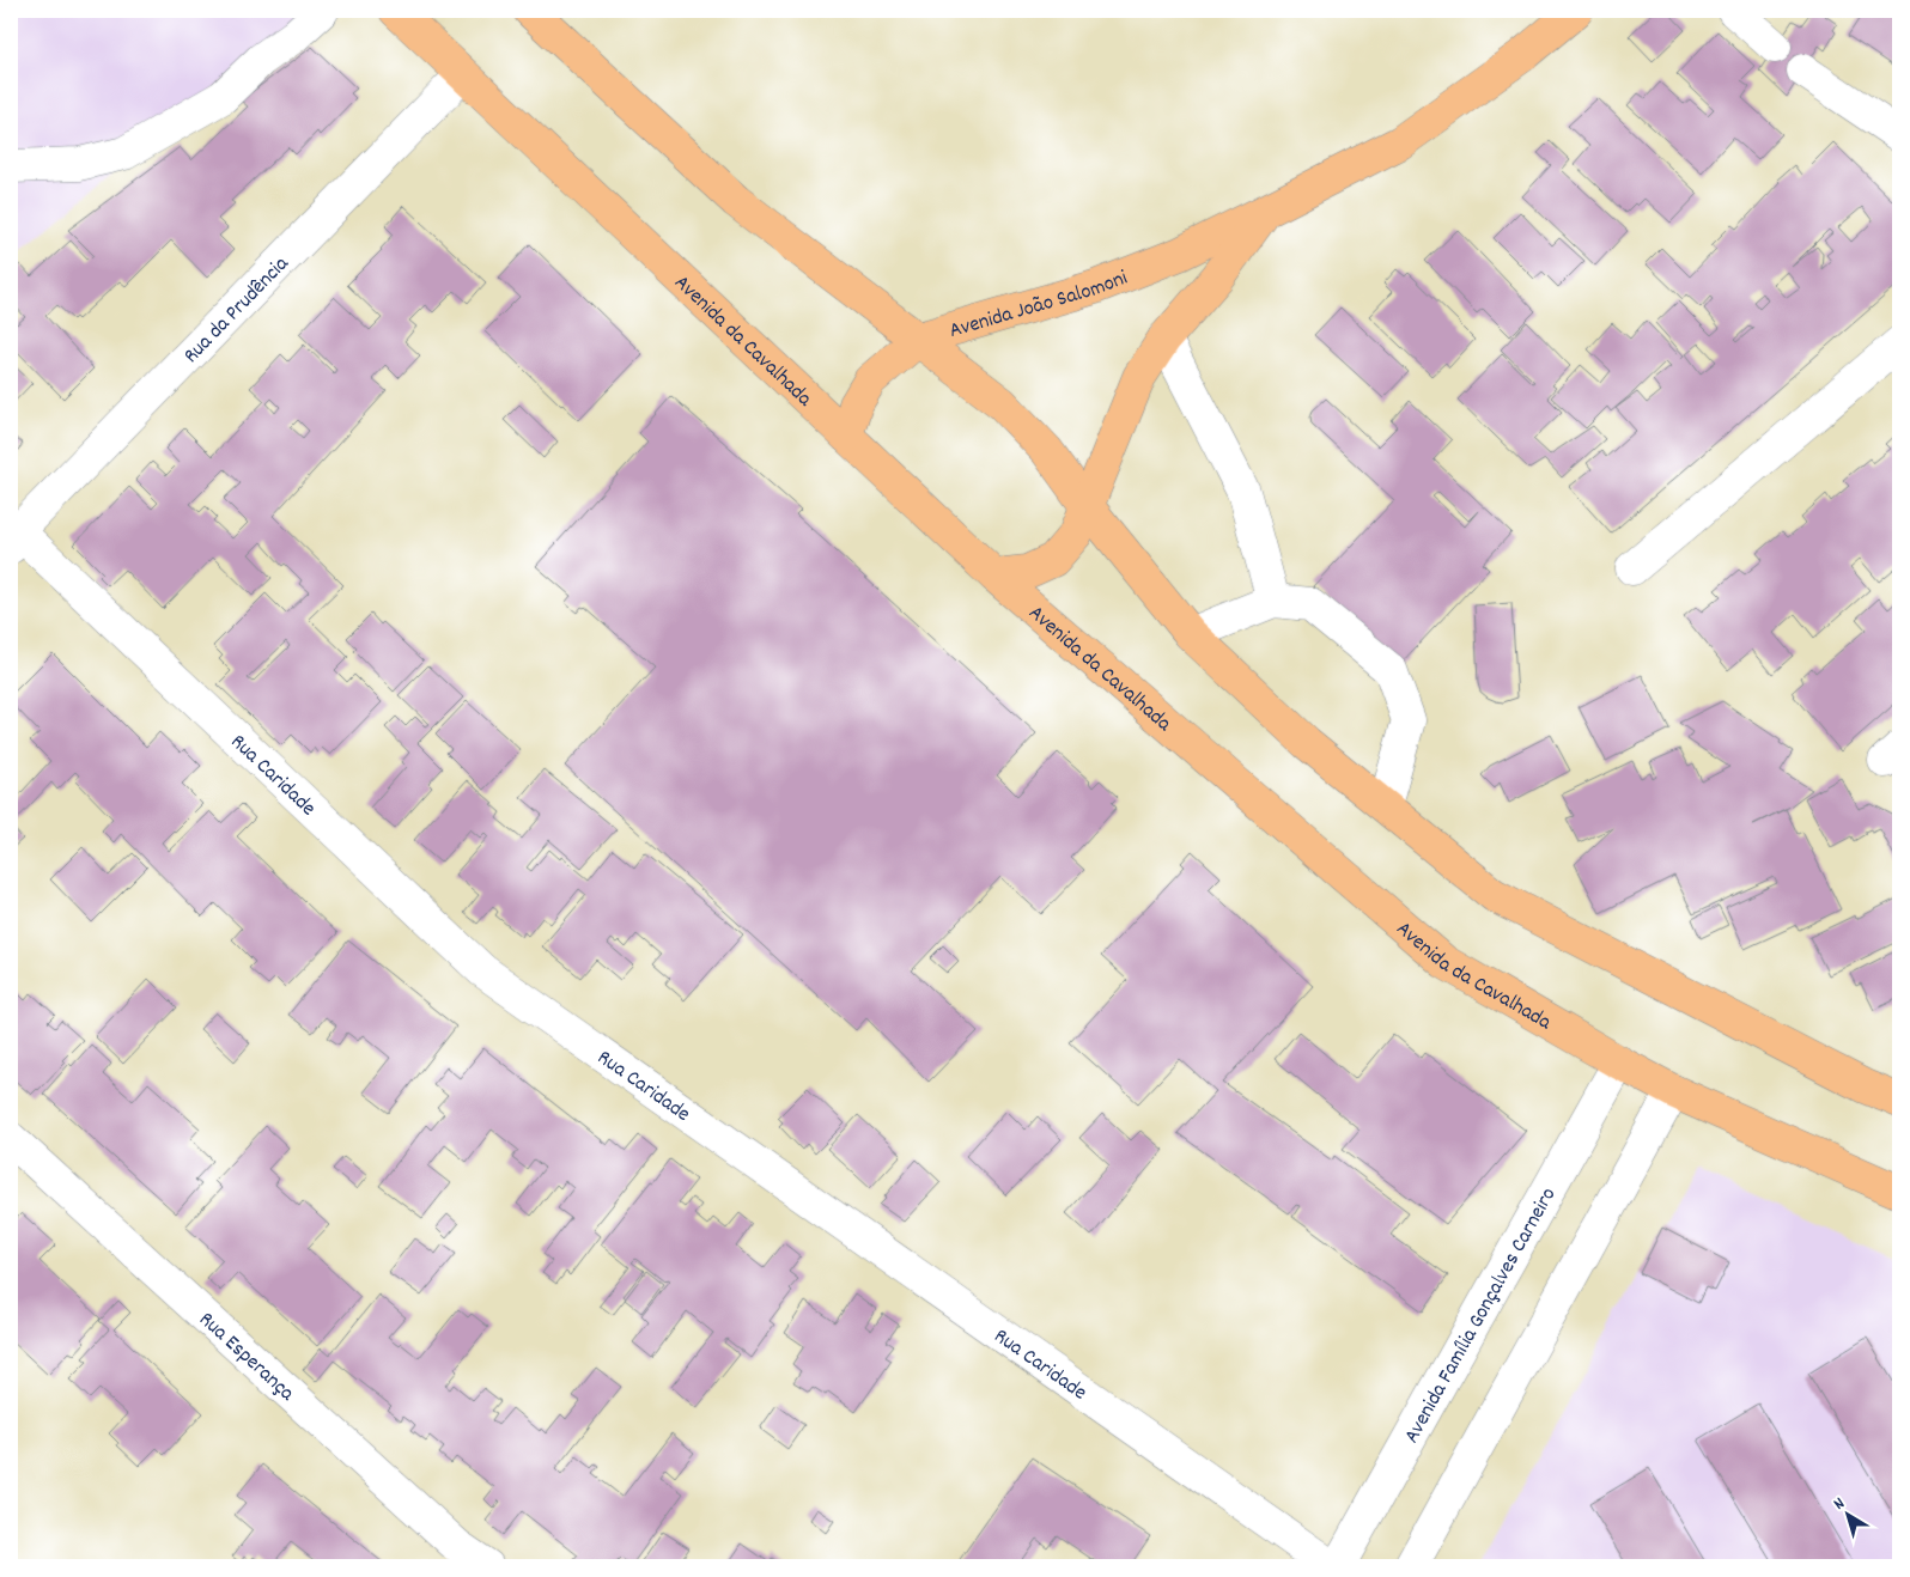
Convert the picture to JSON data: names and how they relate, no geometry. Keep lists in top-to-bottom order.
{
  "streets": {
    "main road": ["Avenida João Salomoni", "Avenida da Cavalhada"],
    "street": [
      "Rua da Prudência",
      "Rua Caridade",
      "Avenida Família Gonçalves Carneiro",
      "Rua Esperança"
    ]
  },
  "crossings": [
    ["Avenida João Salomoni", "Avenida da Cavalhada"],
    ["Rua da Prudência", "Avenida da Cavalhada"],
    ["Rua da Prudência", "Rua Caridade"],
    ["Avenida da Cavalhada", "Avenida Família Gonçalves Carneiro"]
  ],
  "north": "top left"
}
